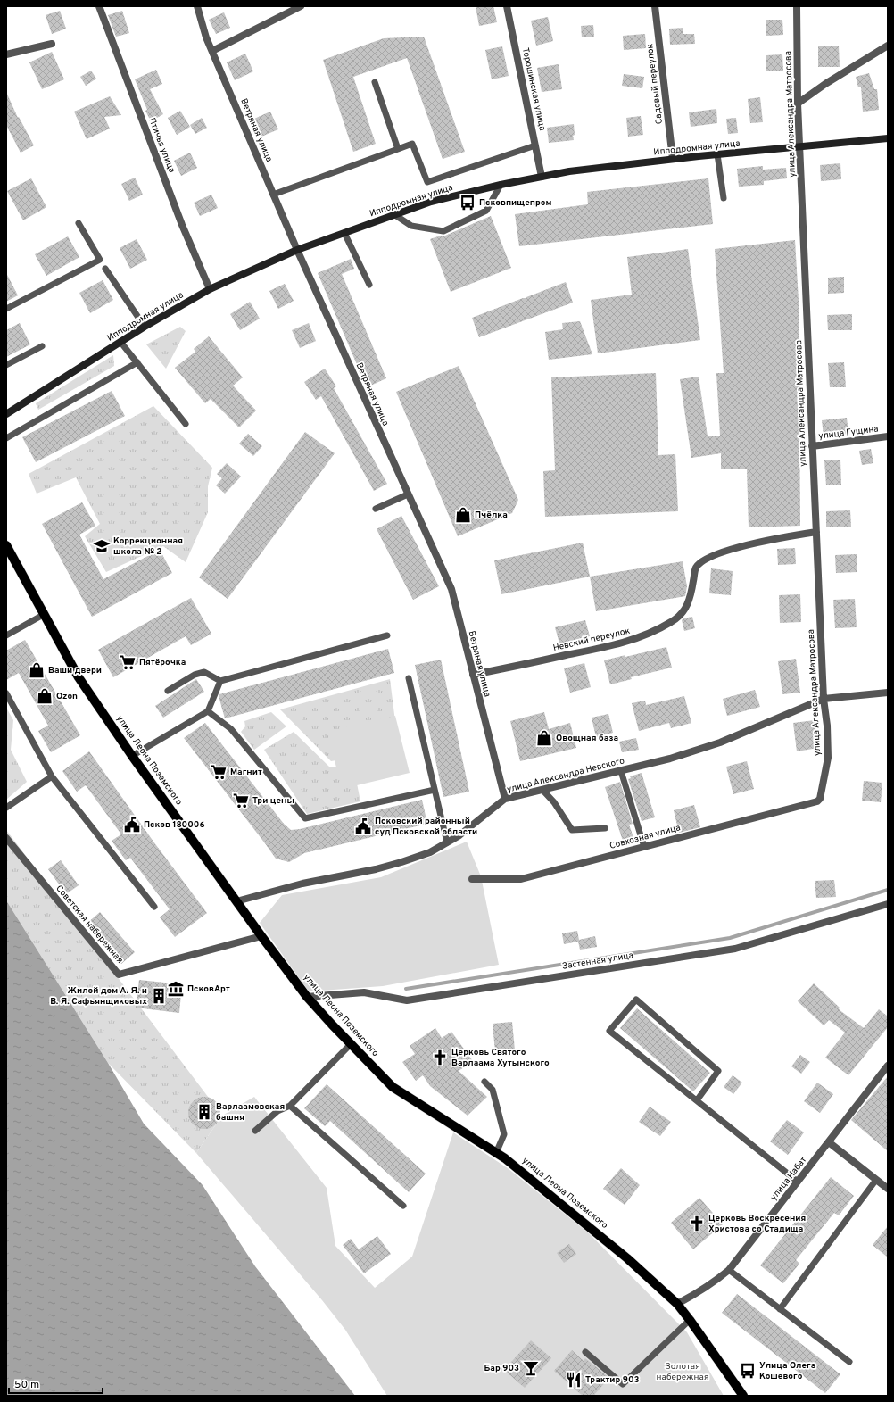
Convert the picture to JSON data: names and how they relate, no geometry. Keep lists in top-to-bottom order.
{
  "streets": {
    "main road": ["Ипподромная улица", "улица Леона Поземского"],
    "street": [
      "Садовый переулок",
      "Торошинская улица",
      "улица Александра Матросова",
      "Ветряная улица",
      "Птичья улица",
      "улица Гущина",
      "Невский переулок",
      "улица Александра Невского",
      "Совхозная улица",
      "Советская набережная",
      "Застенная улица",
      "улица Набат"
    ]
  },
  "crossings": [
    ["Садовый переулок", "Ипподромная улица"],
    ["Торошинская улица", "Ипподромная улица"],
    ["улица Александра Матросова", "Ипподромная улица"],
    ["улица Александра Матросова", "улица Гущина"],
    ["улица Александра Матросова", "Невский переулок"],
    ["улица Александра Матросова", "улица Александра Невского"],
    ["улица Александра Матросова", "Совхозная улица"],
    ["Ветряная улица", "Ипподромная улица"],
    ["Ветряная улица", "Невский переулок"],
    ["Ветряная улица", "улица Александра Невского"],
    ["Птичья улица", "Ипподромная улица"],
    ["улица Леона Поземского", "улица Александра Невского"],
    ["улица Леона Поземского", "Советская набережная"],
    ["улица Леона Поземского", "Застенная улица"],
    ["улица Леона Поземского", "улица Набат"]
  ],
  "parks": ["Золотая набережная"],
  "places": {
    "bus stop": ["Псковпищепром", "Улица Олега Кошевого"],
    "shop": [
      "Пчёлка",
      "Ваши двери",
      "Ozon",
      "Овощная база"
    ],
    "school or university": ["Коррекционная школа № 2"],
    "supermarket": ["Пятёрочка", "Магнит", "Три цены"],
    "public building": ["Псков 180006", "Псковский районный суд Псковской области"],
    "museum": ["ПсковАрт"],
    "building": ["Жилой дом А. Я. и В. Я. Сафьянщиковых", "Варлаамовская башня"],
    "church": ["Церковь Святого Варлаама Хутынского", "Церковь Воскресения Христова со Стадища"],
    "bar": ["Бар 903"],
    "restaurant": ["Трактир 903"]
  },
  "scale_bar": "50 m"
}
